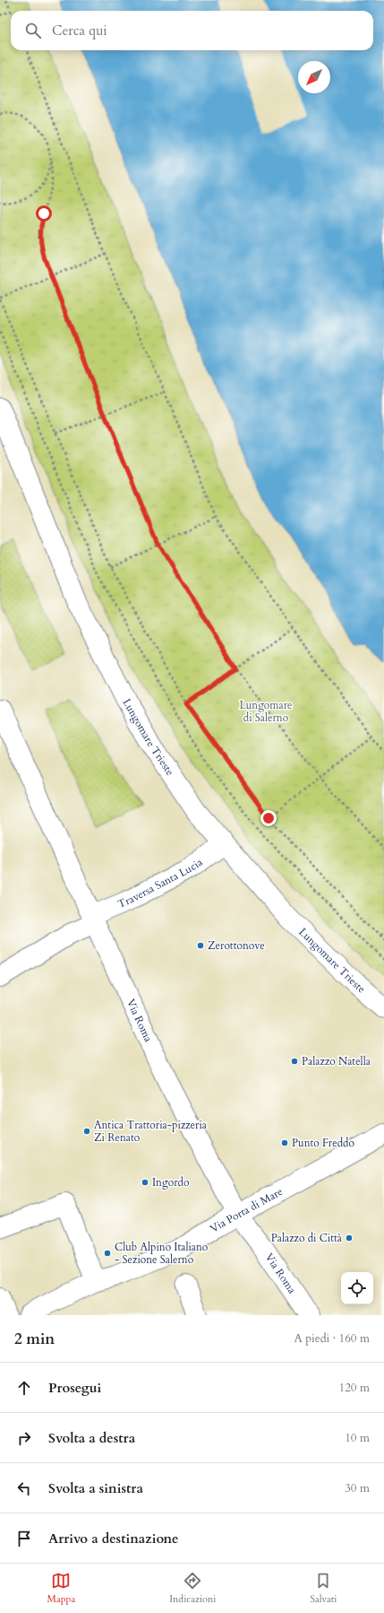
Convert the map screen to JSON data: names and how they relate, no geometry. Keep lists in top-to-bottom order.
{
  "streets": {
    "main road": [
      "Lungomare Trieste",
      "Traversa Santa Lucia",
      "Via Roma",
      "Via Porta di Mare"
    ]
  },
  "crossings": [
    ["Lungomare Trieste", "Traversa Santa Lucia"],
    ["Traversa Santa Lucia", "Via Roma"],
    ["Via Roma", "Via Porta di Mare"]
  ],
  "parks": ["Lungomare di Salerno"],
  "places": [
    "Zerottonove",
    "Palazzo Natella",
    "Antica Trattoria-pizzeria Zi Renato",
    "Punto Freddo",
    "Ingordo",
    "Palazzo di Città",
    "Club Alpino Italiano - Sezione Salerno"
  ],
  "north": "bottom left",
  "page": {
    "search": "Cerca qui",
    "heading": ["2 min", "A piedi · 160 m"],
    "list": [
      ["Prosegui", "120 m"],
      ["Svolta a destra", "10 m"],
      ["Svolta a sinistra", "30 m"],
      "Arrivo a destinazione"
    ],
    "nav": ["Mappa", "Indicazioni", "Salvati"]
  }
}
